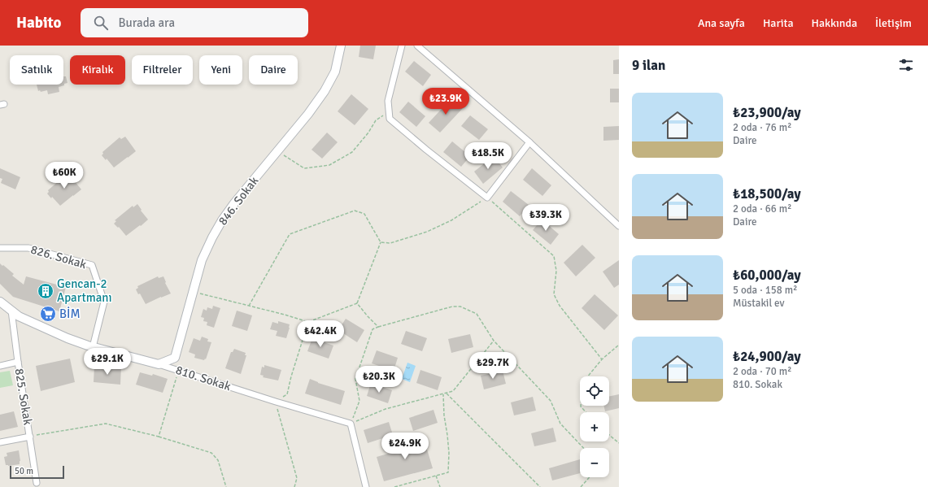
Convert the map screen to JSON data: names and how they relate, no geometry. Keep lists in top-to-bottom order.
{
  "streets": {
    "street": [
      "846. Sokak",
      "826. Sokak",
      "810. Sokak",
      "825. Sokak"
    ]
  },
  "crossings": [
    ["846. Sokak", "810. Sokak"],
    ["826. Sokak", "810. Sokak"],
    ["810. Sokak", "825. Sokak"]
  ],
  "places": {
    "building": ["Gencan-2 Apartmanı"],
    "supermarket": ["BİM"]
  },
  "scale_bar": "50 m",
  "page": {
    "header": "Habito",
    "search": "Burada ara",
    "nav": [
      "Ana sayfa",
      "Harita",
      "Hakkında",
      "İletişim"
    ],
    "heading": "9 ilan",
    "chip": [
      "Satılık",
      "Kiralık",
      "Filtreler",
      "Yeni",
      "Daire"
    ],
    "list": [
      {
        "name": "₺23,900/ay",
        "note": "2 oda · 76 m² · Daire"
      },
      {
        "name": "₺18,500/ay",
        "note": "2 oda · 66 m² · Daire"
      },
      {
        "name": "₺60,000/ay",
        "note": "5 oda · 158 m² · Müstakil ev"
      },
      {
        "name": "₺24,900/ay",
        "note": "2 oda · 70 m² · 810. Sokak"
      }
    ],
    "price": [
      "₺23.9K",
      "₺18.5K",
      "₺60K",
      "₺39.3K",
      "₺42.4K",
      "₺29.1K",
      "₺29.7K",
      "₺20.3K",
      "₺24.9K"
    ],
    "map_buttons": ["+", "−"],
    "scale": "50 m"
  }
}
